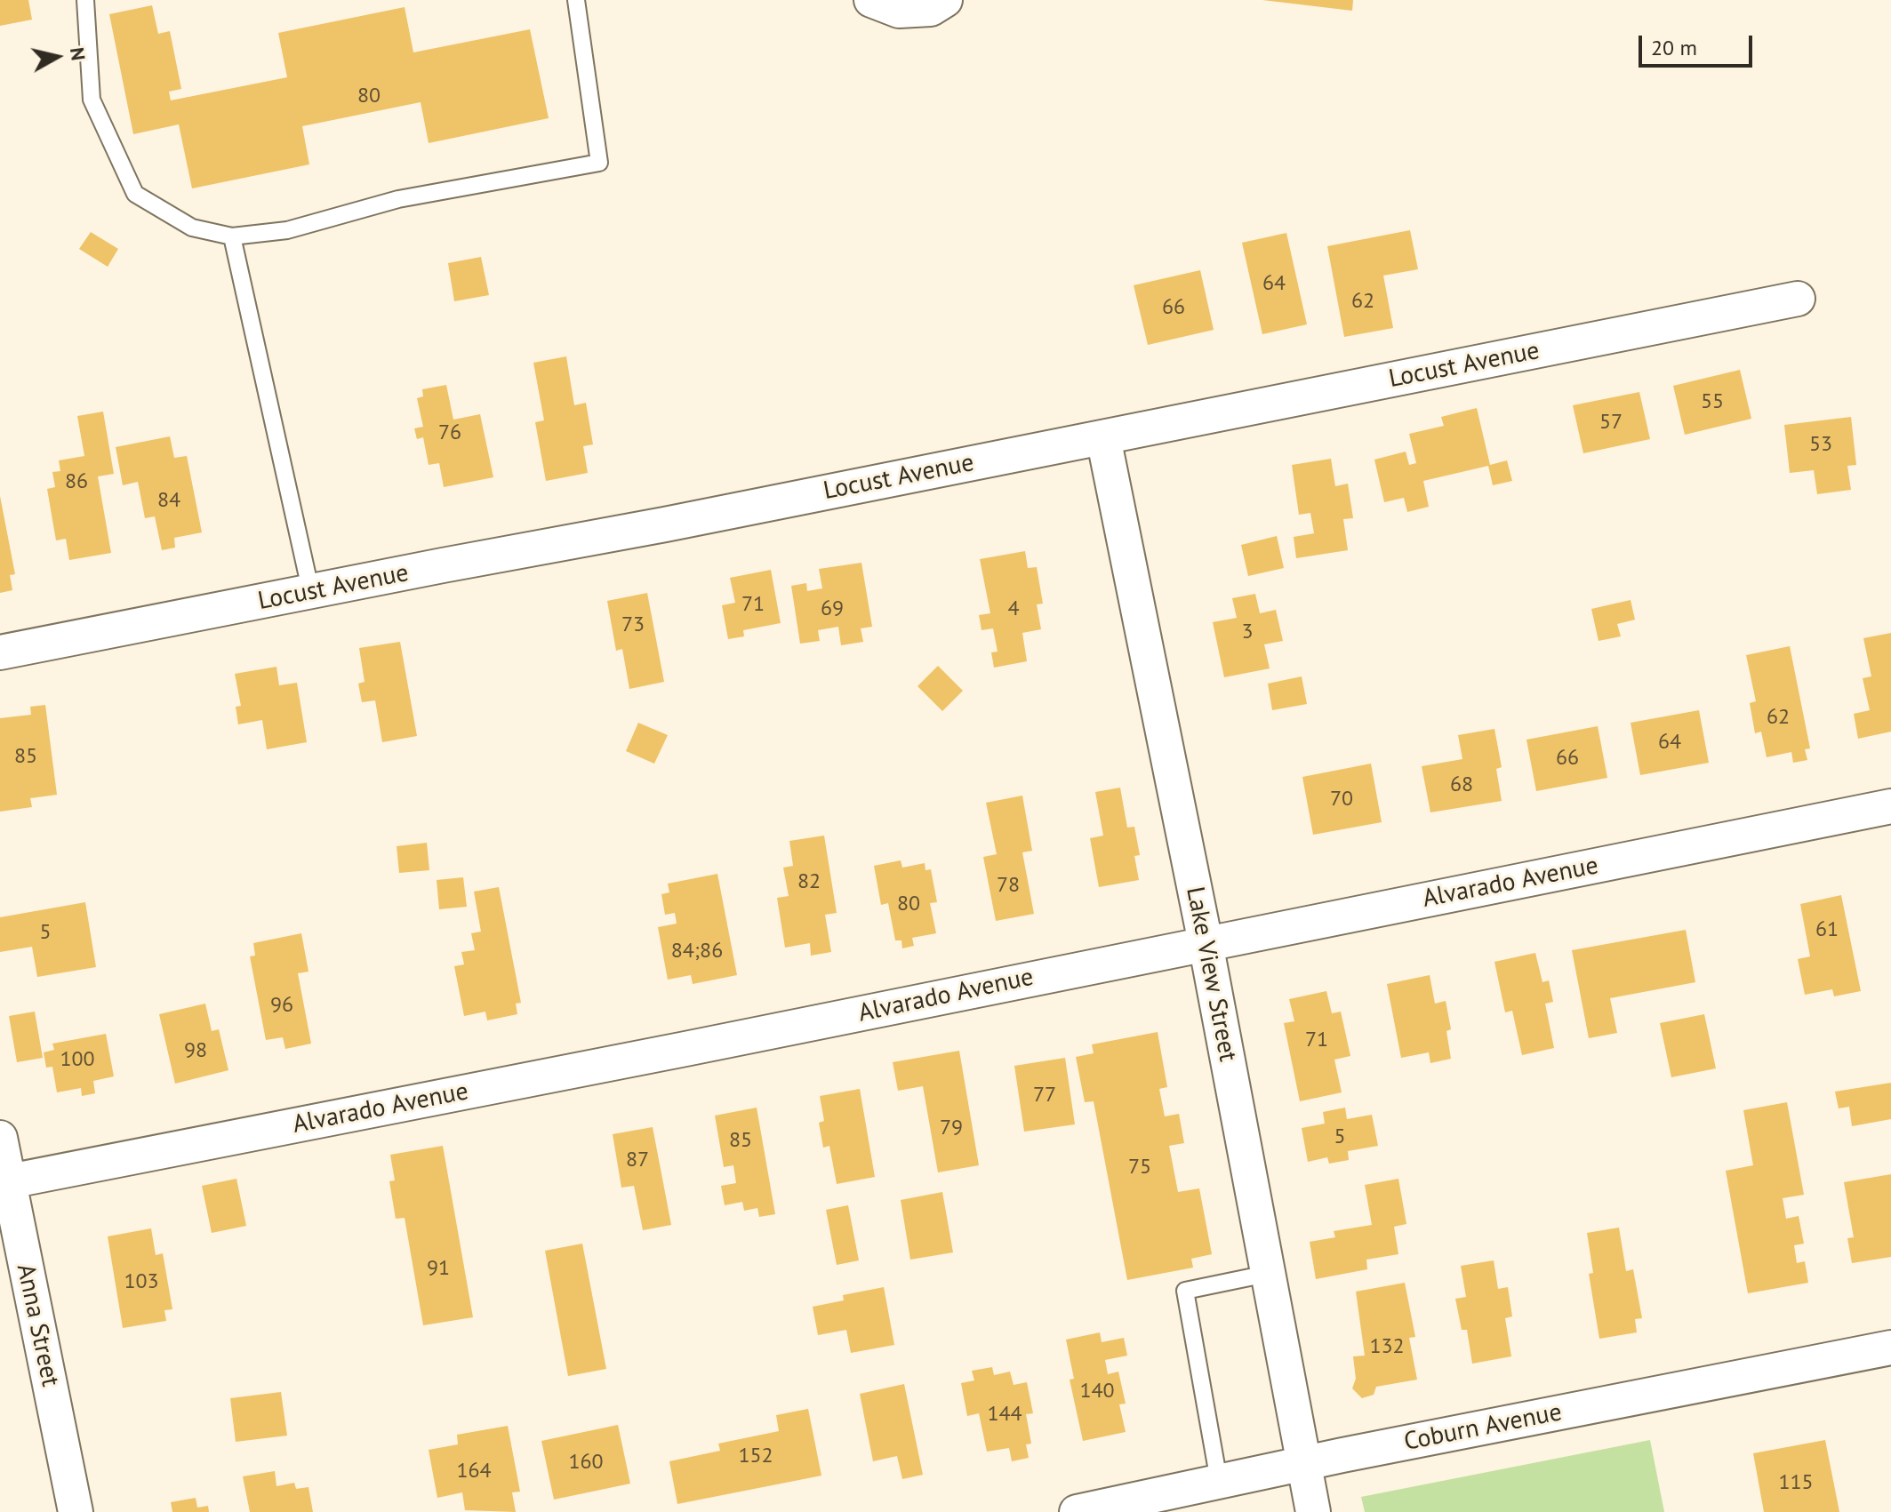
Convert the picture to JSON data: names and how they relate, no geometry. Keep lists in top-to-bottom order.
{
  "streets": {
    "street": [
      "Locust Avenue",
      "Alvarado Avenue",
      "Lake View Street",
      "Anna Street",
      "Coburn Avenue"
    ]
  },
  "crossings": [
    ["Locust Avenue", "Lake View Street"],
    ["Alvarado Avenue", "Lake View Street"],
    ["Alvarado Avenue", "Anna Street"],
    ["Lake View Street", "Coburn Avenue"]
  ],
  "house_numbers": [
    "80",
    "64",
    "62",
    "66",
    "55",
    "57",
    "76",
    "53",
    "86",
    "84",
    "71",
    "69",
    "4",
    "73",
    "3",
    "62",
    "64",
    "85",
    "66",
    "68",
    "70",
    "82",
    "78",
    "80",
    "61",
    "5",
    "84;86",
    "96",
    "71",
    "98",
    "100",
    "77",
    "79",
    "5",
    "85",
    "87",
    "75",
    "91",
    "103",
    "132",
    "140",
    "144",
    "152",
    "160",
    "164",
    "115"
  ],
  "scale_bar": "20 m",
  "north": "right"
}
